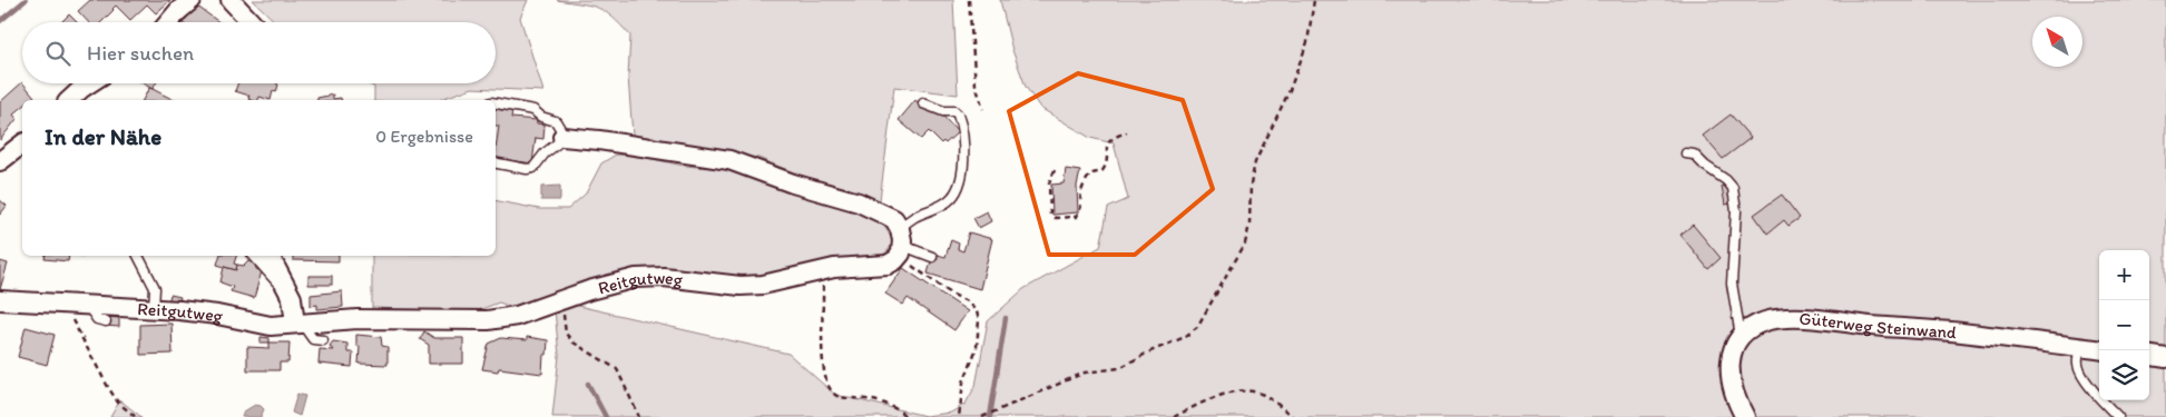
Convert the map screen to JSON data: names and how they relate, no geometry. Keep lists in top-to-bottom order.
{
  "streets": {
    "street": ["Reitgutweg", "Güterweg Steinwand"]
  },
  "north": "top left",
  "page": {
    "search": "Hier suchen",
    "heading": ["In der Nähe", "0 Ergebnisse"],
    "map_buttons": ["+", "−"]
  }
}
